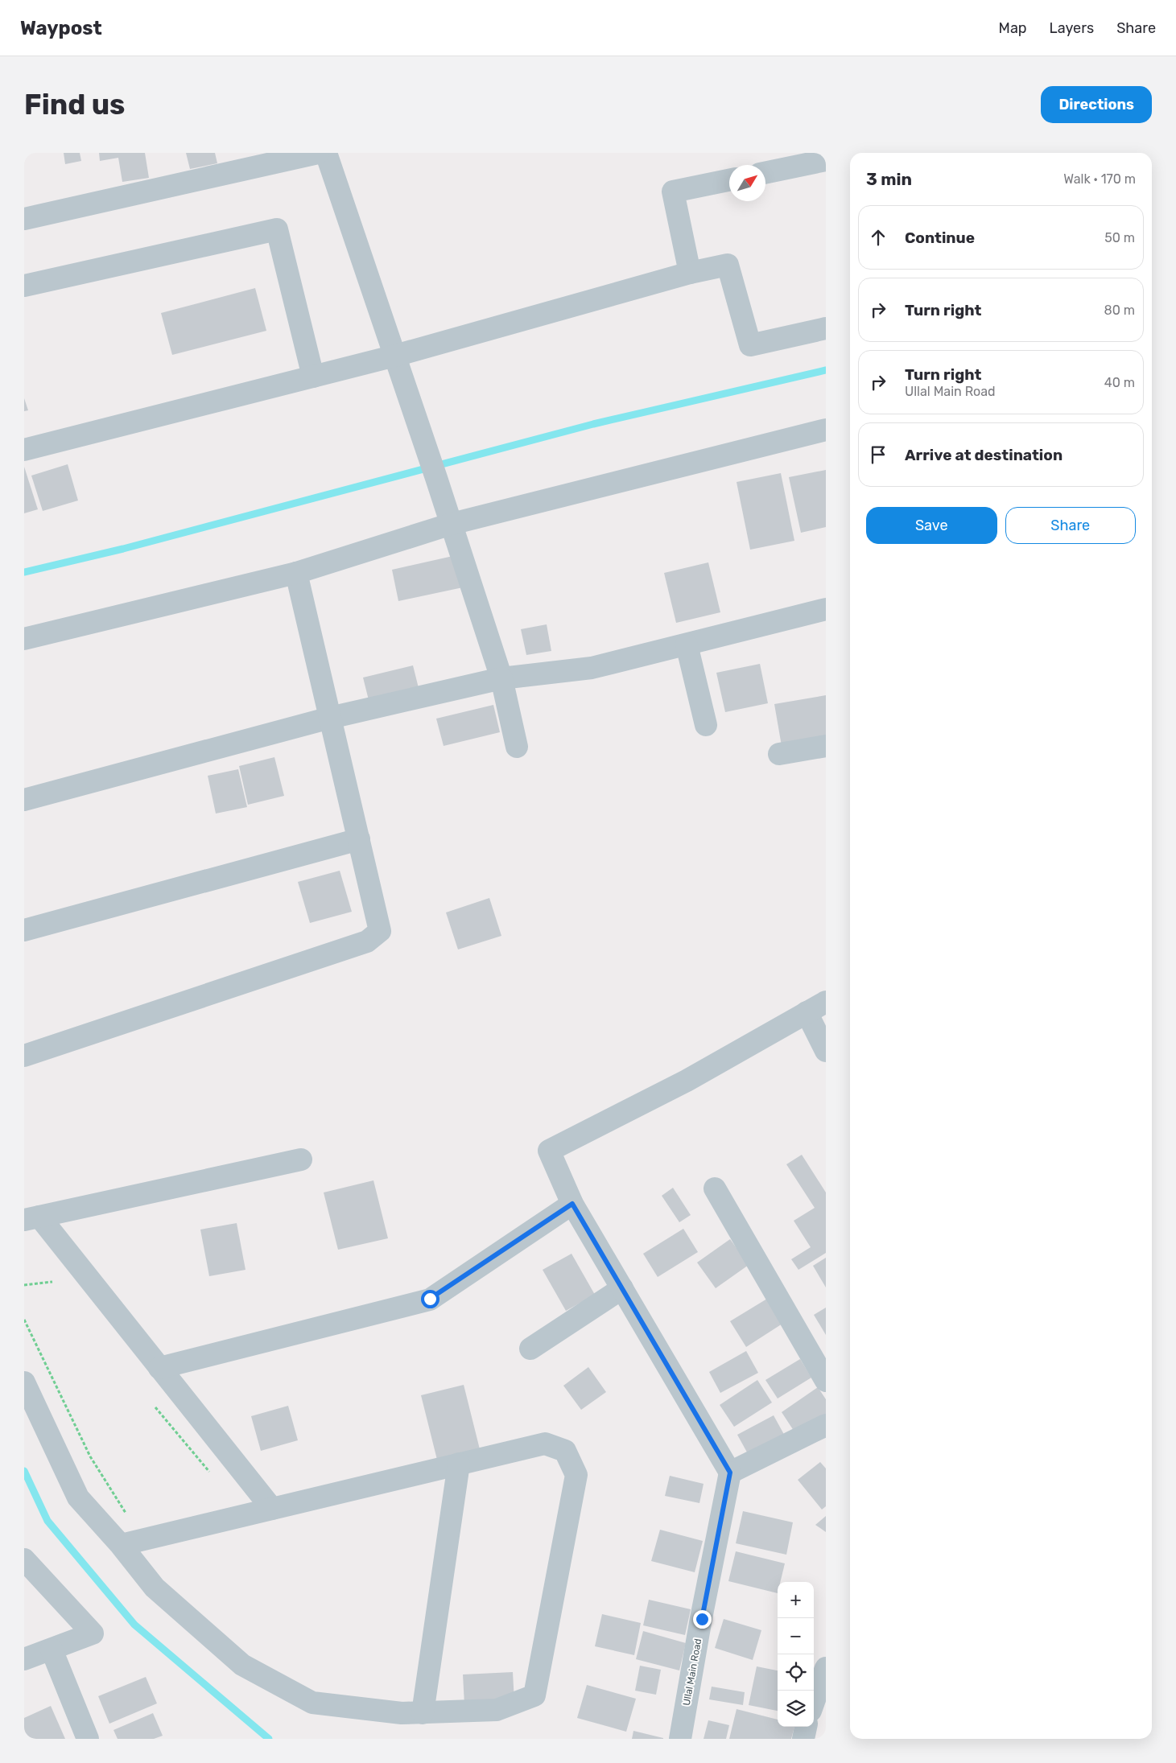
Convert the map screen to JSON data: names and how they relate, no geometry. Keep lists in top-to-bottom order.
{
  "streets": {
    "street": ["Ullal Main Road"]
  },
  "north": "top right",
  "page": {
    "header": "Waypost",
    "nav": ["Map", "Layers", "Share"],
    "buttons": [
      "Directions",
      ["Save", "Share"]
    ],
    "title": "Find us",
    "heading": ["3 min", "Walk · 170 m"],
    "list": [
      ["Continue", "50 m"],
      ["Turn right", "80 m"],
      ["Turn right", "Ullal Main Road", "40 m"],
      "Arrive at destination"
    ],
    "map_buttons": ["+", "−"]
  }
}
